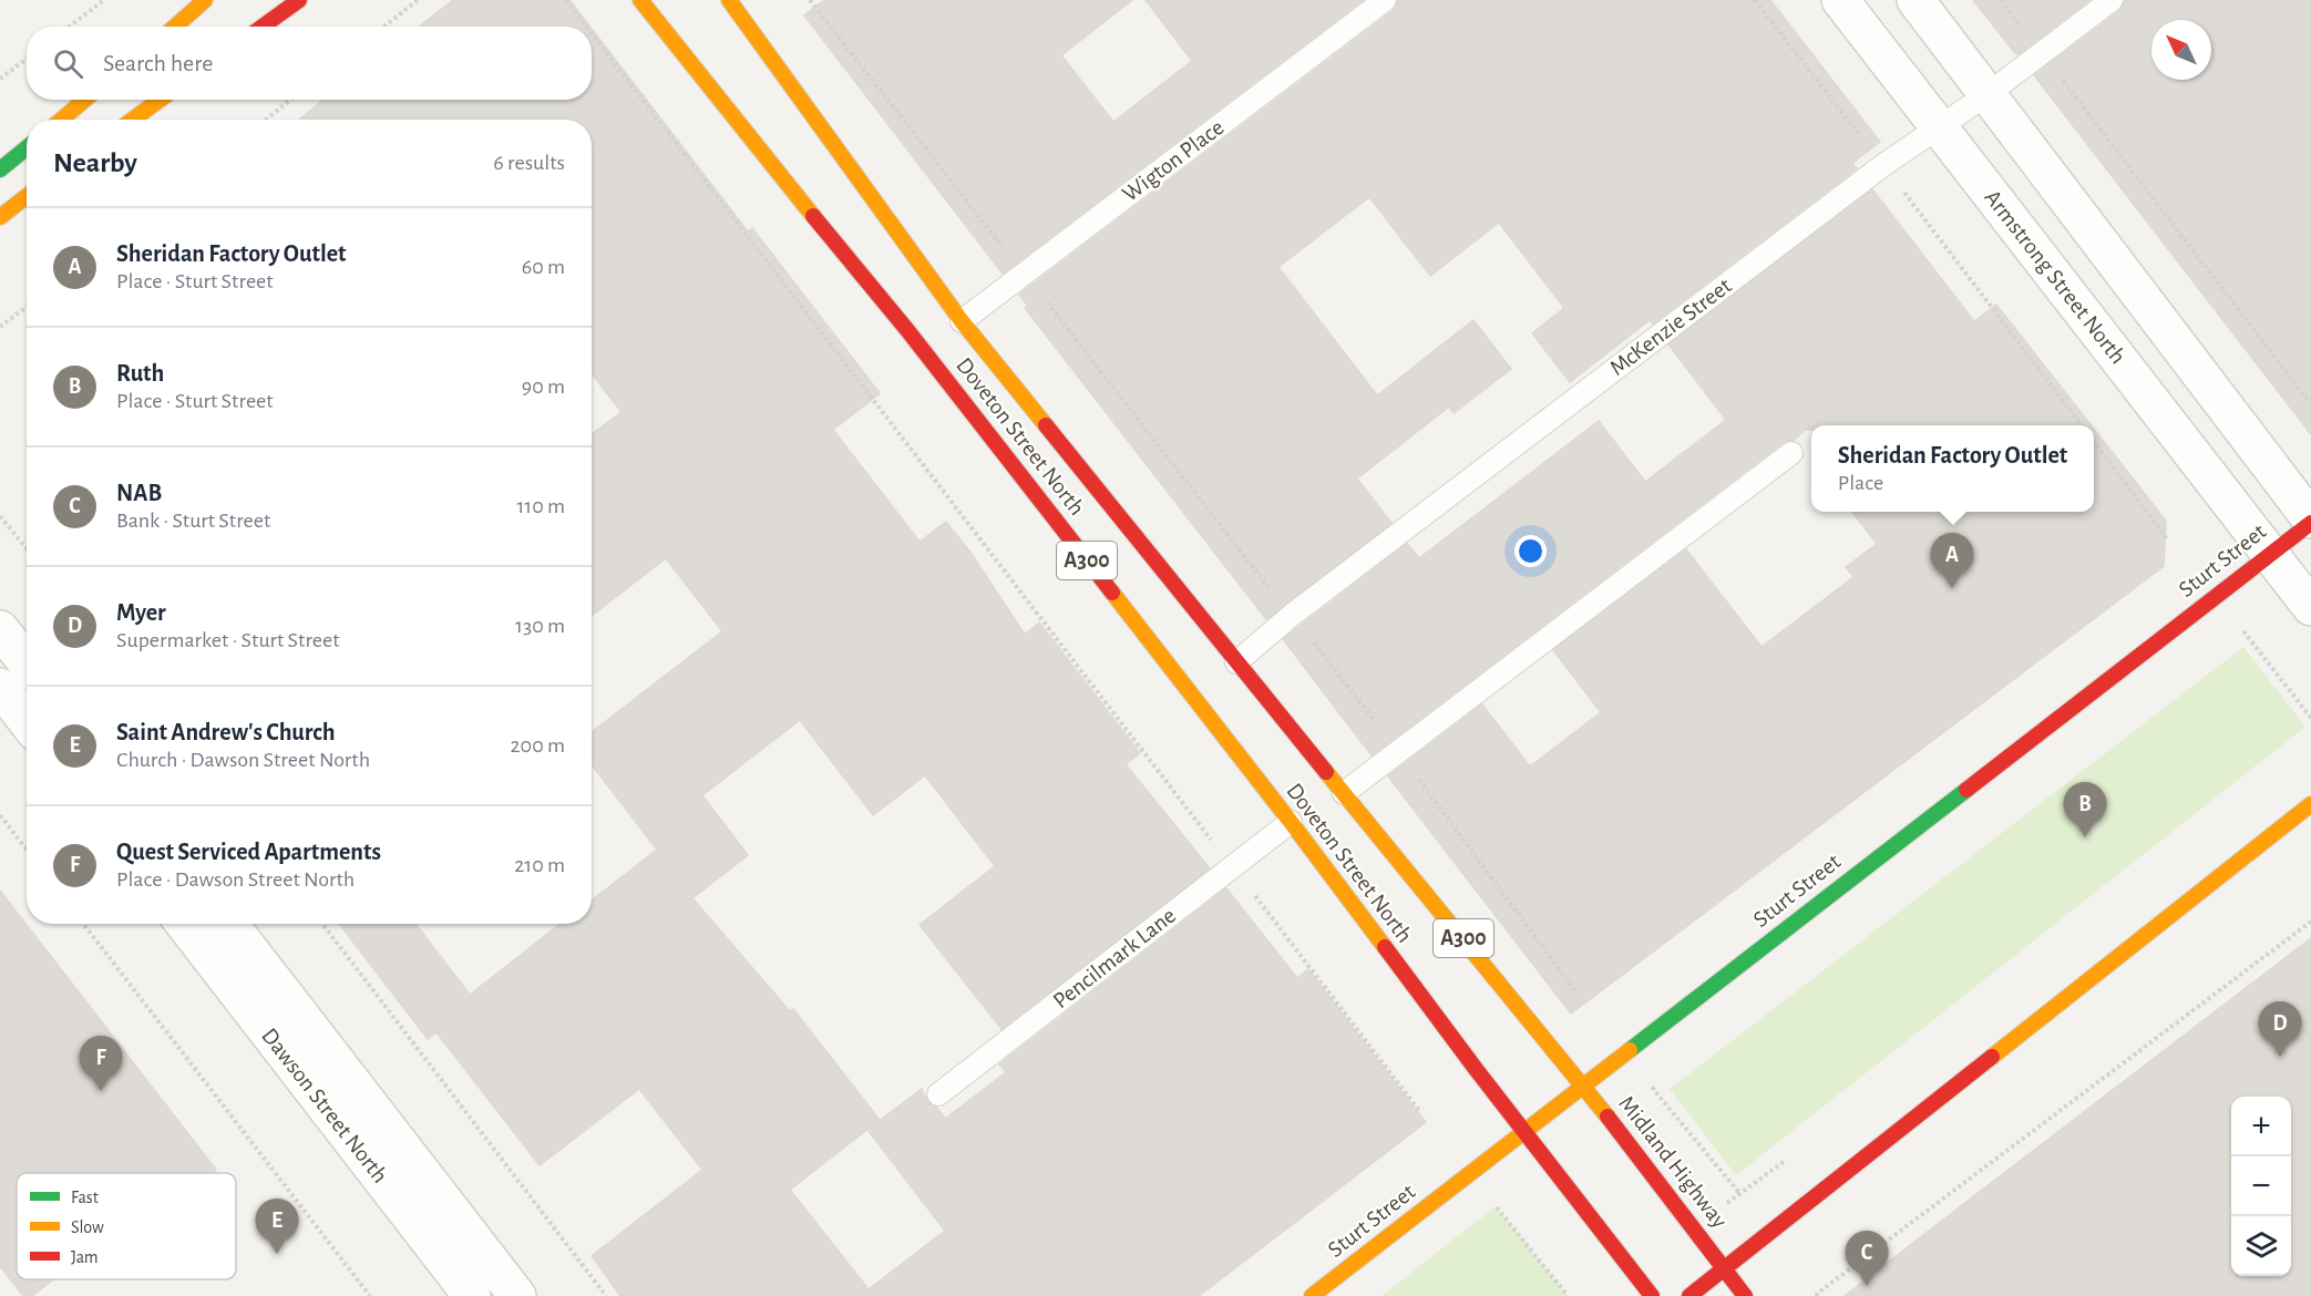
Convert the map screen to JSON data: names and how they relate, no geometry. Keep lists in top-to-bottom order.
{
  "streets": {
    "main road": [
      "Doveton Street North",
      "A300",
      "Sturt Street",
      "Midland Highway"
    ],
    "street": ["Armstrong Street North", "Dawson Street North"],
    "lane": ["Wigton Place", "McKenzie Street", "Pencilmark Lane"]
  },
  "crossings": [
    ["Wigton Place", "Doveton Street North"],
    ["Armstrong Street North", "McKenzie Street"],
    ["Armstrong Street North", "Sturt Street"],
    ["McKenzie Street", "Doveton Street North"],
    ["Doveton Street North", "A300"],
    ["Doveton Street North", "Sturt Street"],
    ["Doveton Street North", "Pencilmark Lane"],
    ["Doveton Street North", "Midland Highway"],
    ["A300", "Sturt Street"],
    ["A300", "Midland Highway"],
    ["Sturt Street", "Midland Highway"]
  ],
  "legend": ["Fast", "Slow", "Jam"],
  "north": "top left",
  "page": {
    "search": "Search here",
    "heading": ["Nearby", "6 results"],
    "list": [
      {
        "mark": "A",
        "name": "Sheridan Factory Outlet",
        "note": "Place · Sturt Street",
        "value": "60 m"
      },
      {
        "mark": "B",
        "name": "Ruth",
        "note": "Place · Sturt Street",
        "value": "90 m"
      },
      {
        "mark": "C",
        "name": "NAB",
        "note": "Bank · Sturt Street",
        "value": "110 m"
      },
      {
        "mark": "D",
        "name": "Myer",
        "note": "Supermarket · Sturt Street",
        "value": "130 m"
      },
      {
        "mark": "E",
        "name": "Saint Andrew's Church",
        "note": "Church · Dawson Street North",
        "value": "200 m"
      },
      {
        "mark": "F",
        "name": "Quest Serviced Apartments",
        "note": "Place · Dawson Street North",
        "value": "210 m"
      }
    ],
    "popup": ["Sheridan Factory Outlet", "Place"],
    "pins": [
      "A",
      "B",
      "D",
      "F",
      "E",
      "C"
    ],
    "map_buttons": ["+", "−"]
  }
}
